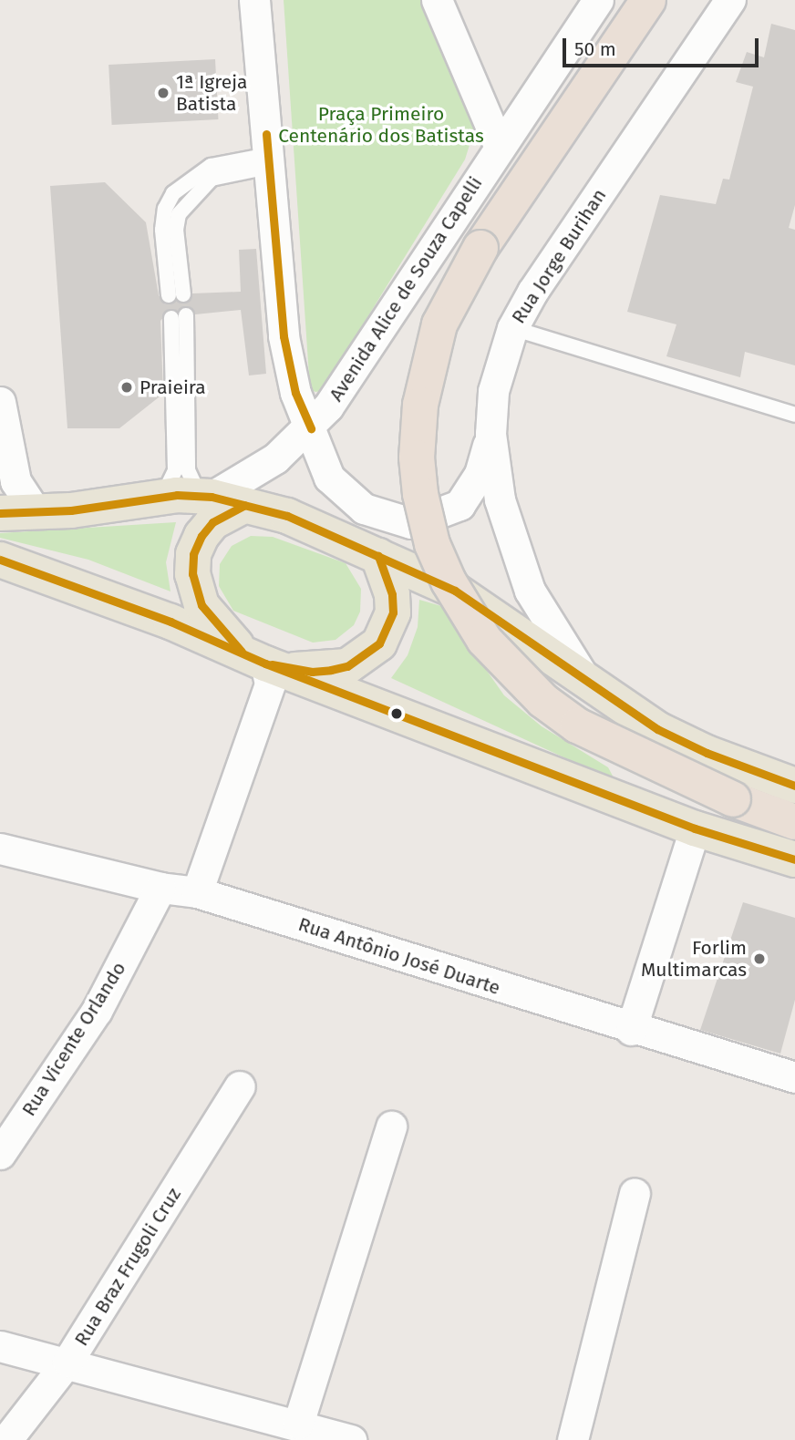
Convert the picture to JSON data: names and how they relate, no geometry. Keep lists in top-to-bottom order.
{
  "streets": {
    "street": [
      "Rua Jorge Burihan",
      "Avenida Alice de Souza Capelli",
      "Rua Antônio José Duarte",
      "Rua Vicente Orlando",
      "Rua Braz Frugoli Cruz"
    ]
  },
  "crossings": [
    ["Rua Antônio José Duarte", "Rua Vicente Orlando"]
  ],
  "parks": ["Praça Primeiro Centenário dos Batistas"],
  "places": ["1ª Igreja Batista", "Praieira", "Forlim Multimarcas"],
  "scale_bar": "50 m"
}
